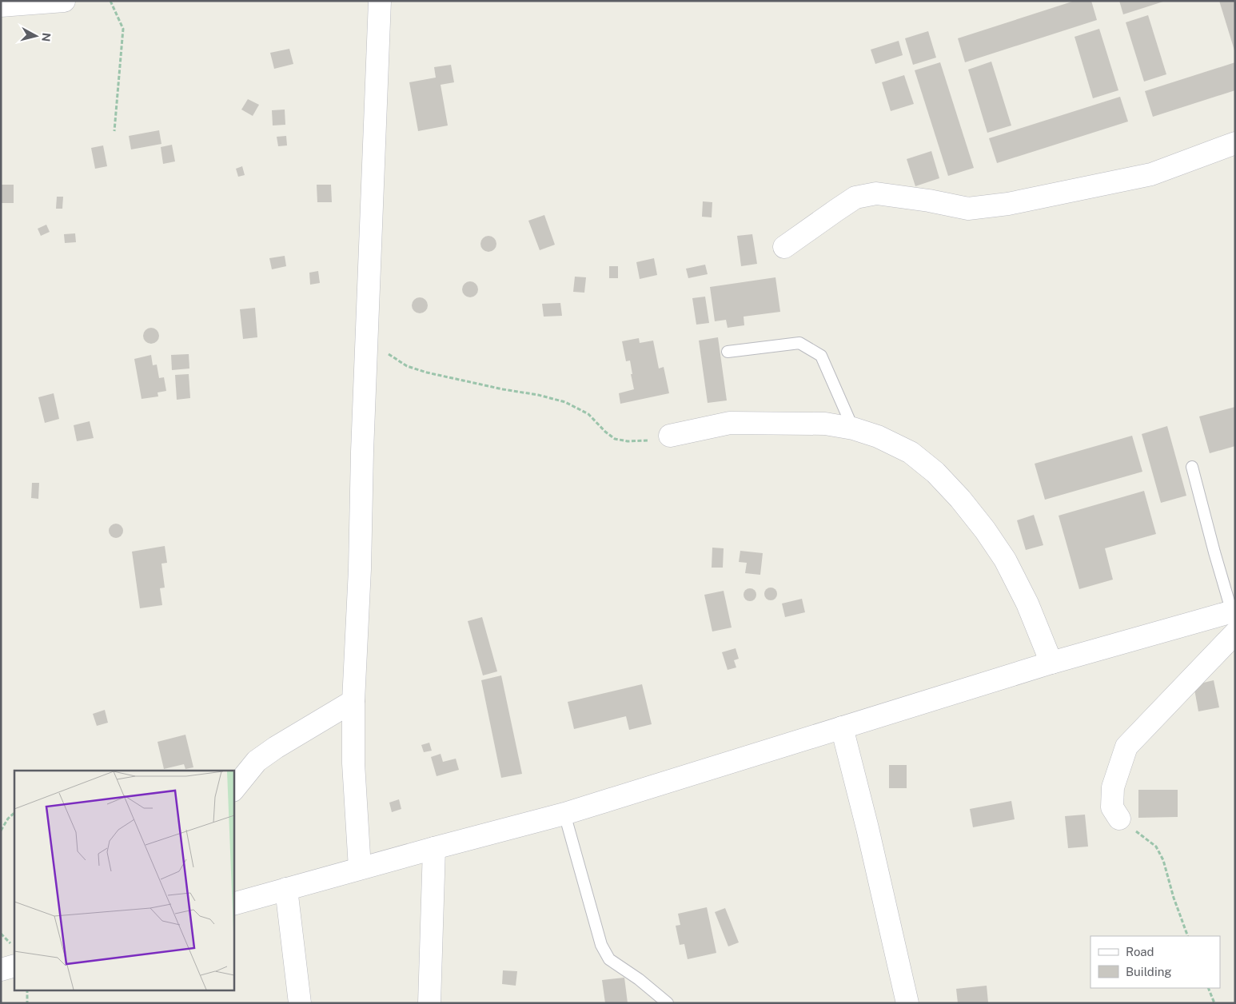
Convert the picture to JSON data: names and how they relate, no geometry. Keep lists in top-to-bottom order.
{
  "legend": ["Road", "Building"],
  "north": "right"
}
